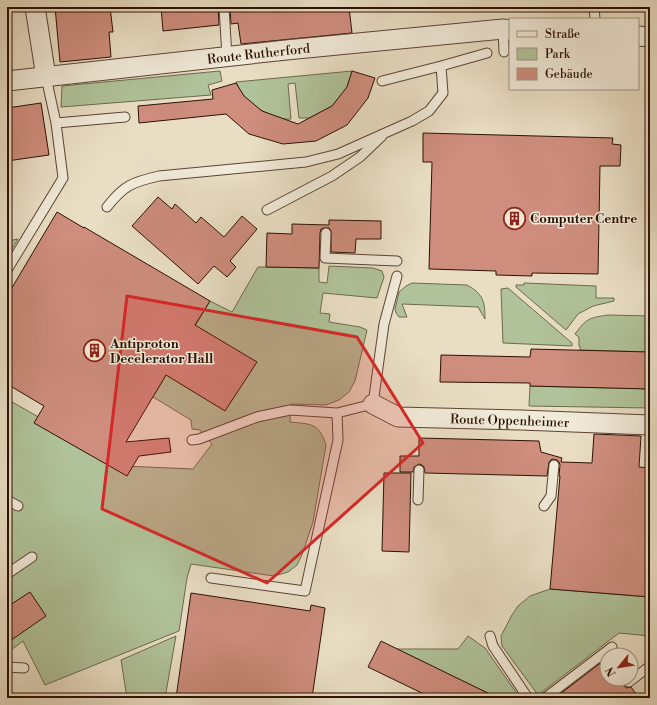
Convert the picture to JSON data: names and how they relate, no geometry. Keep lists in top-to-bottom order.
{
  "streets": {
    "street": ["Route Rutherford", "Route Oppenheimer"]
  },
  "places": {
    "building": ["Computer Centre", "Antiproton Decelerator Hall"]
  },
  "legend": ["Straße", "Park", "Gebäude"],
  "north": "bottom left"
}
